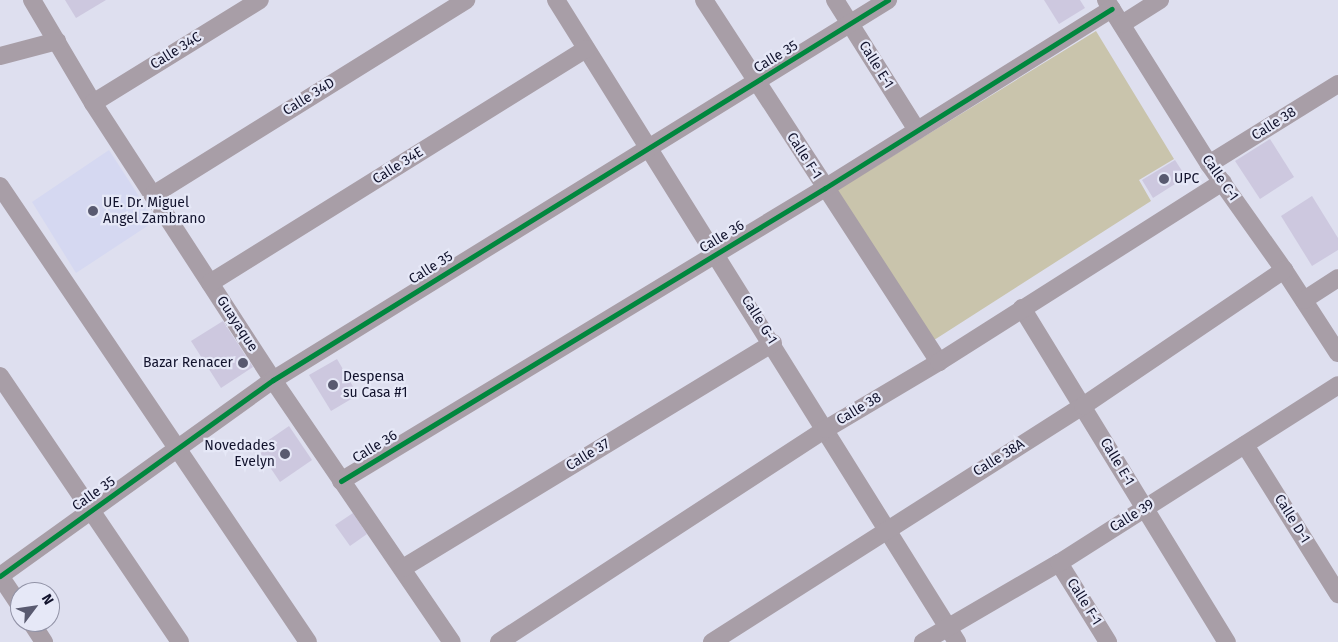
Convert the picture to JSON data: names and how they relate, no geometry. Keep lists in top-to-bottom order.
{
  "streets": {
    "street": [
      "Calle 34C",
      "Calle 35",
      "Calle E-1",
      "Calle 34D",
      "Calle 38",
      "Calle F-1",
      "Calle 34E",
      "Calle C-1",
      "Calle 36",
      "Calle G-1",
      "Guayaque",
      "Calle 37",
      "Calle 38A",
      "Calle 39",
      "Calle D-1"
    ]
  },
  "crossings": [
    ["Calle 34C", "Guayaque"],
    ["Calle 35", "Calle E-1"],
    ["Calle 35", "Calle F-1"],
    ["Calle 35", "Calle G-1"],
    ["Calle 35", "Guayaque"],
    ["Calle E-1", "Calle 38"],
    ["Calle E-1", "Calle 36"],
    ["Calle E-1", "Calle 38A"],
    ["Calle E-1", "Calle 39"],
    ["Calle 34D", "Guayaque"],
    ["Calle 38", "Calle F-1"],
    ["Calle 38", "Calle C-1"],
    ["Calle 38", "Calle G-1"],
    ["Calle F-1", "Calle 36"],
    ["Calle F-1", "Calle 39"],
    ["Calle 34E", "Calle G-1"],
    ["Calle 34E", "Guayaque"],
    ["Calle C-1", "Calle 36"],
    ["Calle C-1", "Calle 38A"],
    ["Calle 36", "Calle G-1"],
    ["Calle 36", "Guayaque"],
    ["Calle G-1", "Calle 37"],
    ["Calle G-1", "Calle 38A"],
    ["Calle G-1", "Calle 39"],
    ["Guayaque", "Calle 37"],
    ["Calle 39", "Calle D-1"]
  ],
  "places": [
    "UPC",
    "UE. Dr. Miguel Angel Zambrano",
    "Bazar Renacer",
    "Despensa su Casa #1",
    "Novedades Evelyn"
  ],
  "north": "top right"
}
